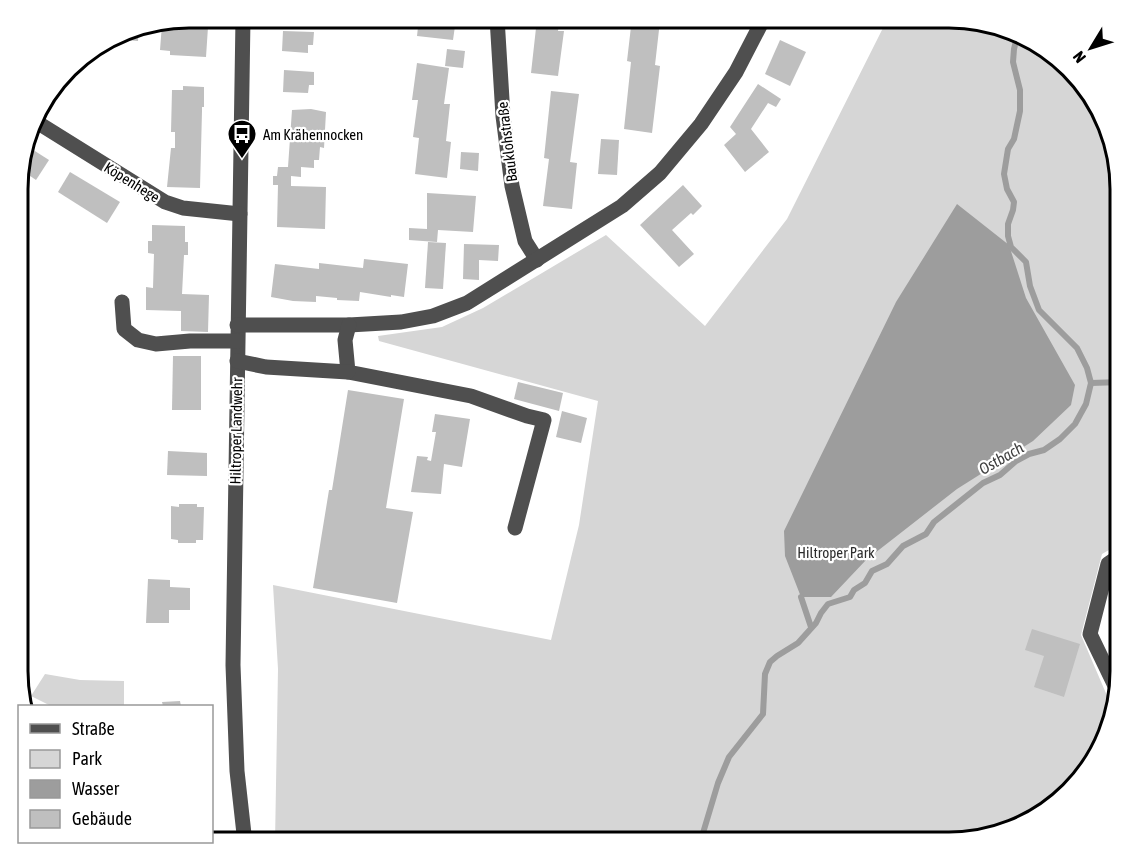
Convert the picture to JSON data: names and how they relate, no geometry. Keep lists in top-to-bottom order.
{
  "streets": {
    "street": ["Bauklohstraße", "Köpenhege", "Hiltroper Landwehr"]
  },
  "crossings": [
    ["Köpenhege", "Hiltroper Landwehr"]
  ],
  "water": ["Ostbach"],
  "parks": ["Hiltroper Park"],
  "places": {
    "bus stop": ["Am Krähennocken"]
  },
  "legend": [
    "Straße",
    "Park",
    "Wasser",
    "Gebäude"
  ],
  "north": "bottom left"
}
